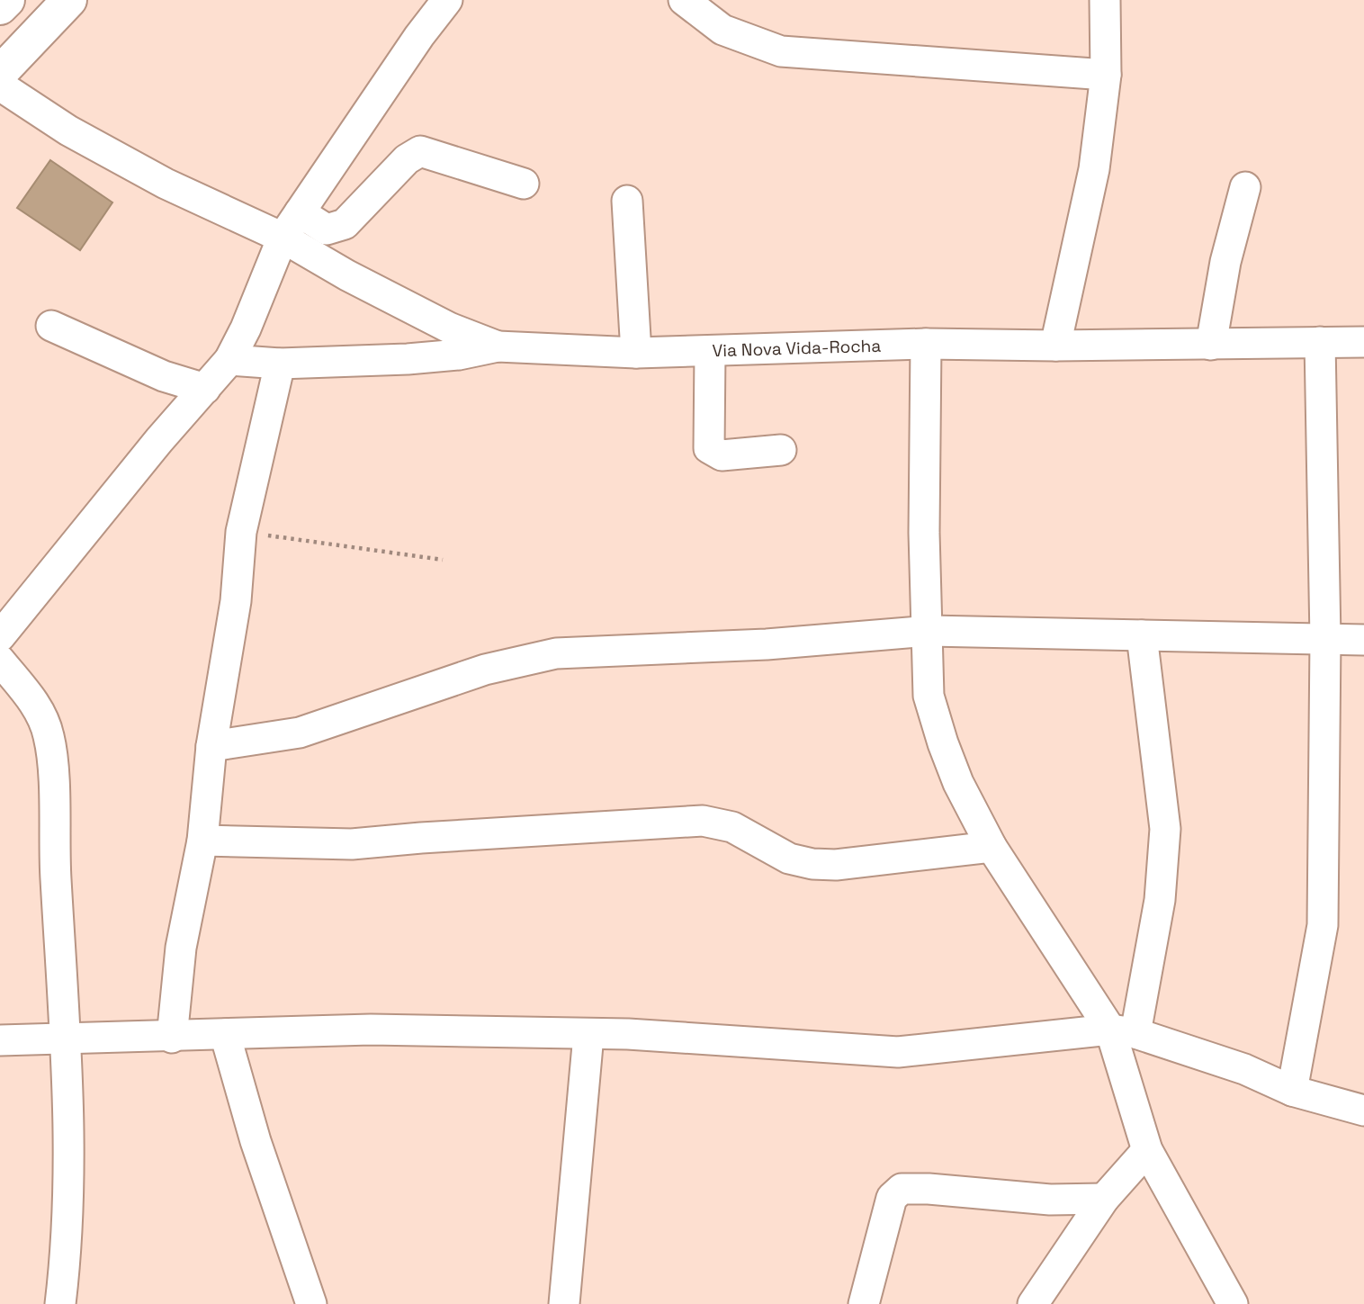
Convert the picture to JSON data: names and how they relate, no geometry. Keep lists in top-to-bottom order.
{
  "streets": {
    "street": ["Via Nova Vida-Rocha"]
  }
}
